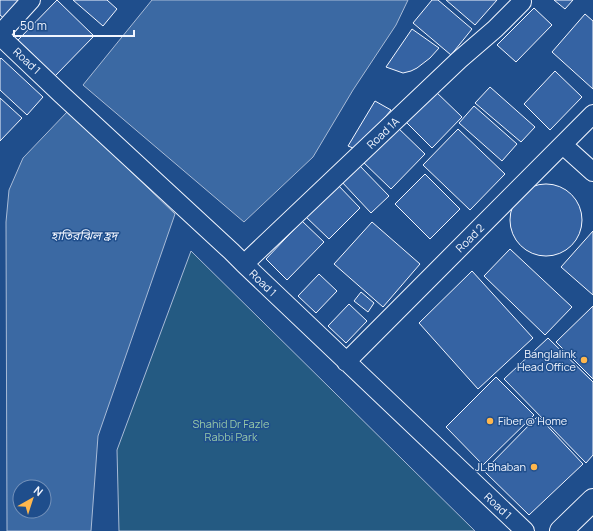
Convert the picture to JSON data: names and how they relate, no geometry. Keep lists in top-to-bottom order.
{
  "streets": {
    "street": ["Road 1", "Road 1A", "Road 2"]
  },
  "crossings": [
    ["Road 1", "Road 1A"],
    ["Road 1", "Road 2"]
  ],
  "water": ["হাতিরঝিল হ্রদ"],
  "parks": ["Shahid Dr Fazle Rabbi Park"],
  "places": ["Banglalink Head Office", "Fiber @ Home", "JL Bhaban"],
  "scale_bar": "50 m",
  "north": "top right"
}
